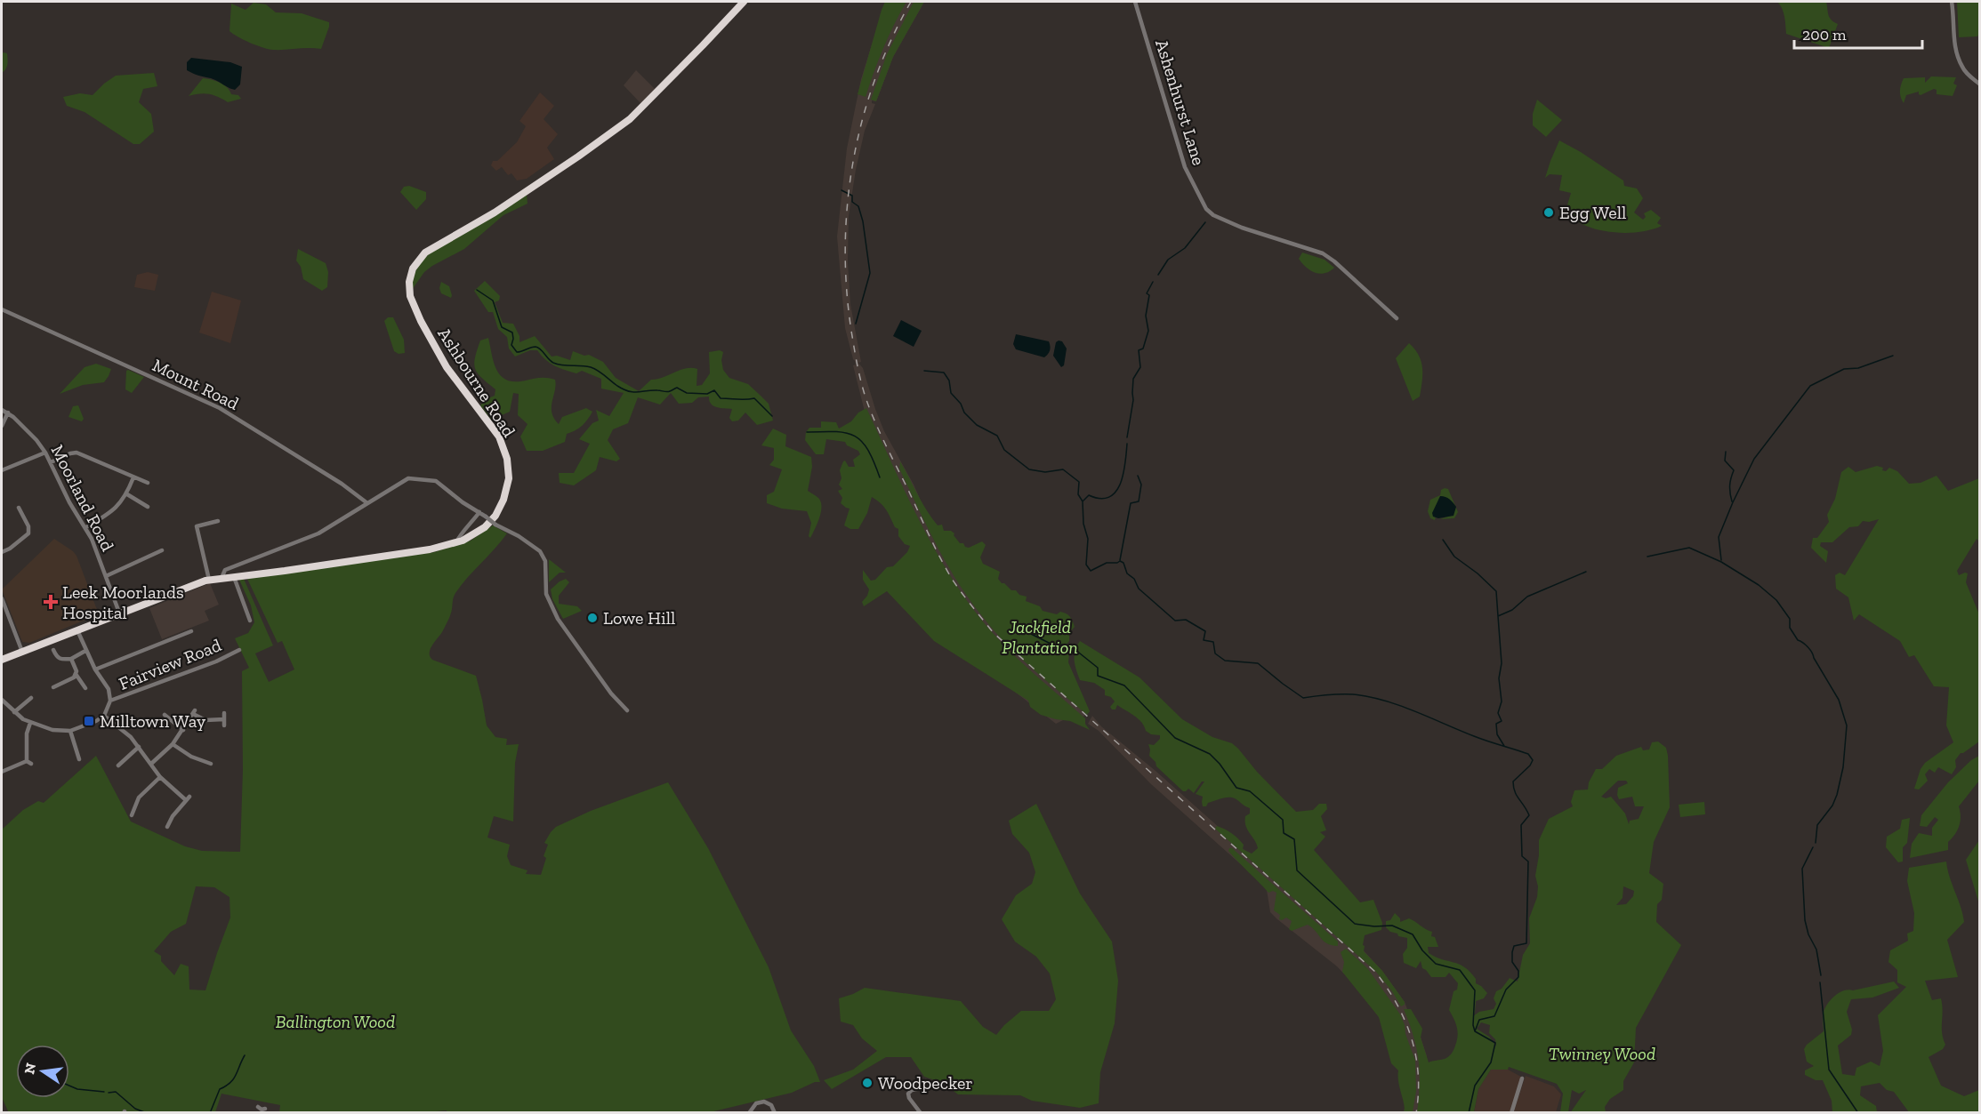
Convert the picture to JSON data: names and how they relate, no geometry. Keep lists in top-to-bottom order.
{
  "streets": {
    "highway": ["Ashbourne Road"],
    "street": [
      "Ashenhurst Lane",
      "Mount Road",
      "Moorland Road",
      "Fairview Road"
    ]
  },
  "crossings": [
    ["Ashbourne Road", "Moorland Road"]
  ],
  "parks": ["Jackfield Plantation", "Ballington Wood", "Twinney Wood"],
  "places": {
    "other": ["Egg Well", "Lowe Hill", "Woodpecker"],
    "health": ["Leek Moorlands Hospital"],
    "transit": ["Milltown Way"]
  },
  "scale_bar": "200 m",
  "north": "left"
}
